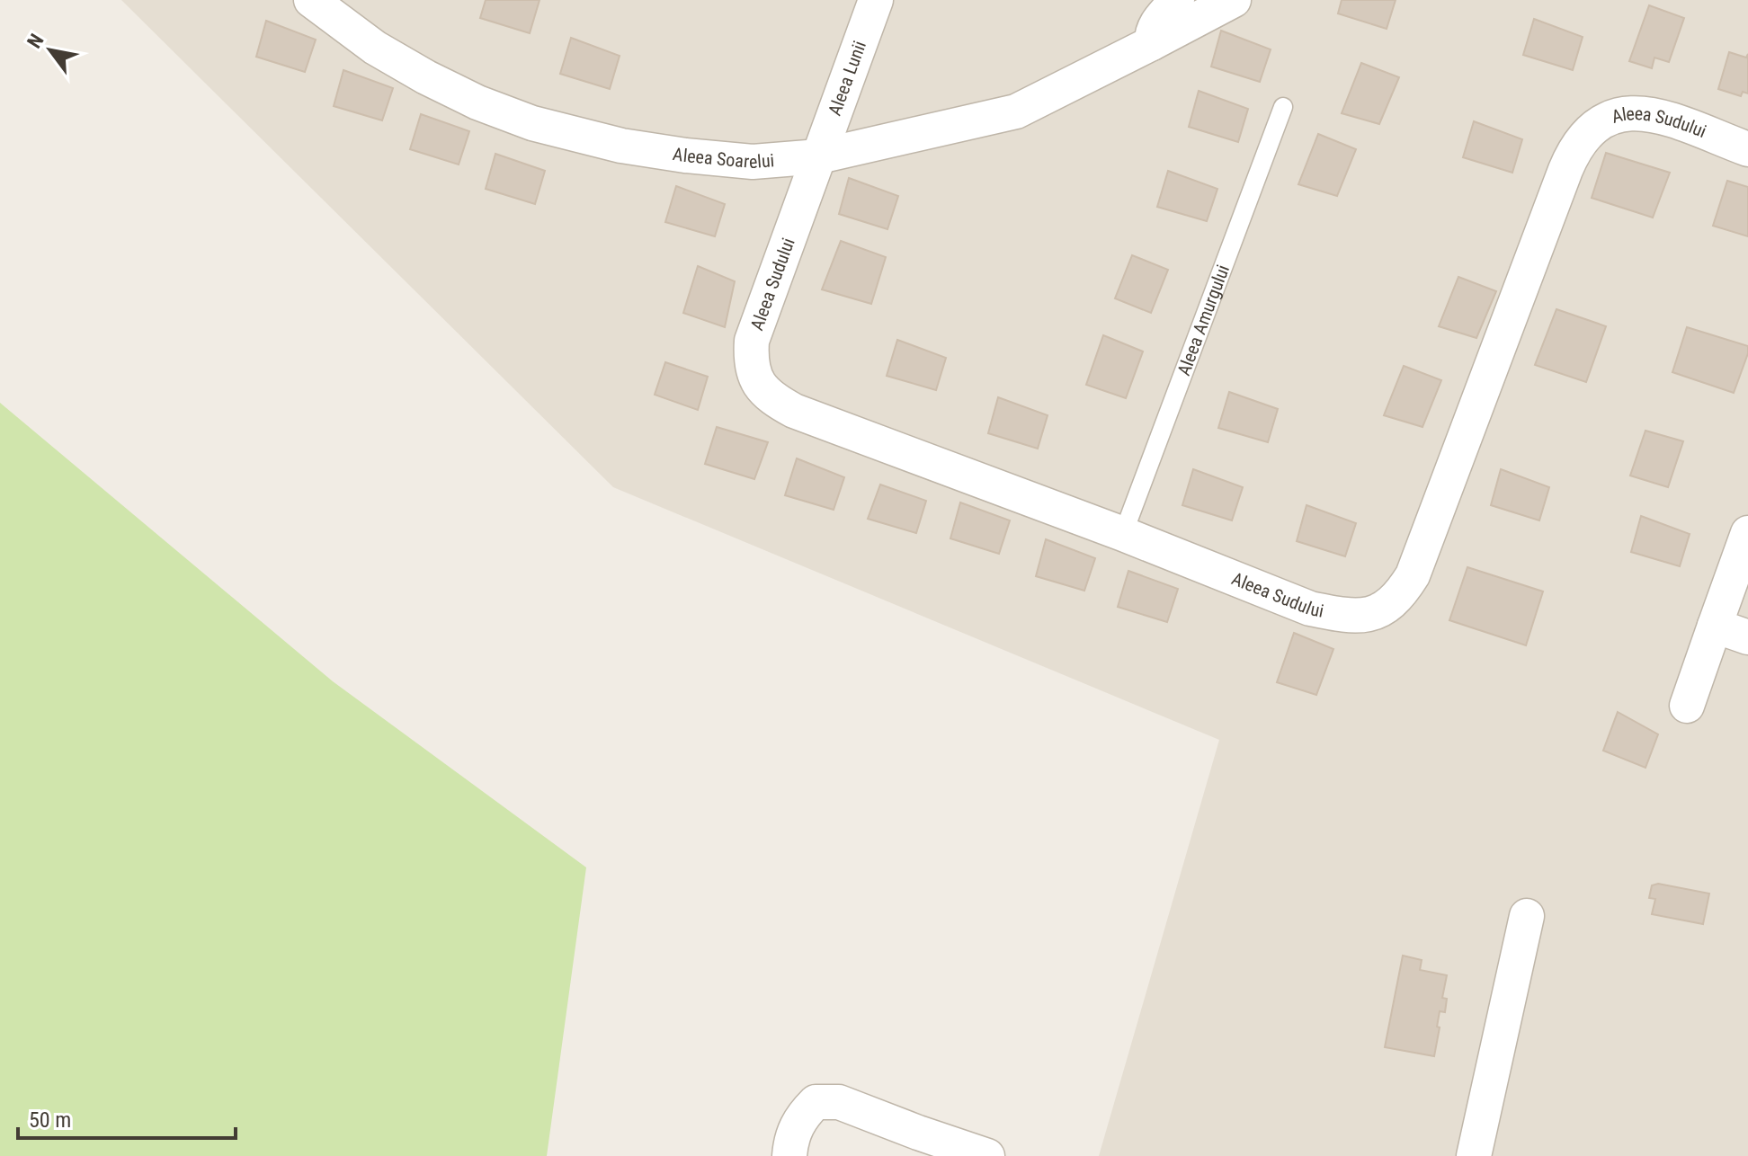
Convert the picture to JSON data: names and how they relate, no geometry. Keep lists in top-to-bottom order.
{
  "streets": {
    "street": ["Aleea Lunii", "Aleea Sudului", "Aleea Soarelui"],
    "lane": ["Aleea Amurgului"]
  },
  "crossings": [
    ["Aleea Lunii", "Aleea Sudului"],
    ["Aleea Lunii", "Aleea Soarelui"],
    ["Aleea Sudului", "Aleea Soarelui"],
    ["Aleea Sudului", "Aleea Amurgului"]
  ],
  "scale_bar": "50 m",
  "north": "top left"
}
